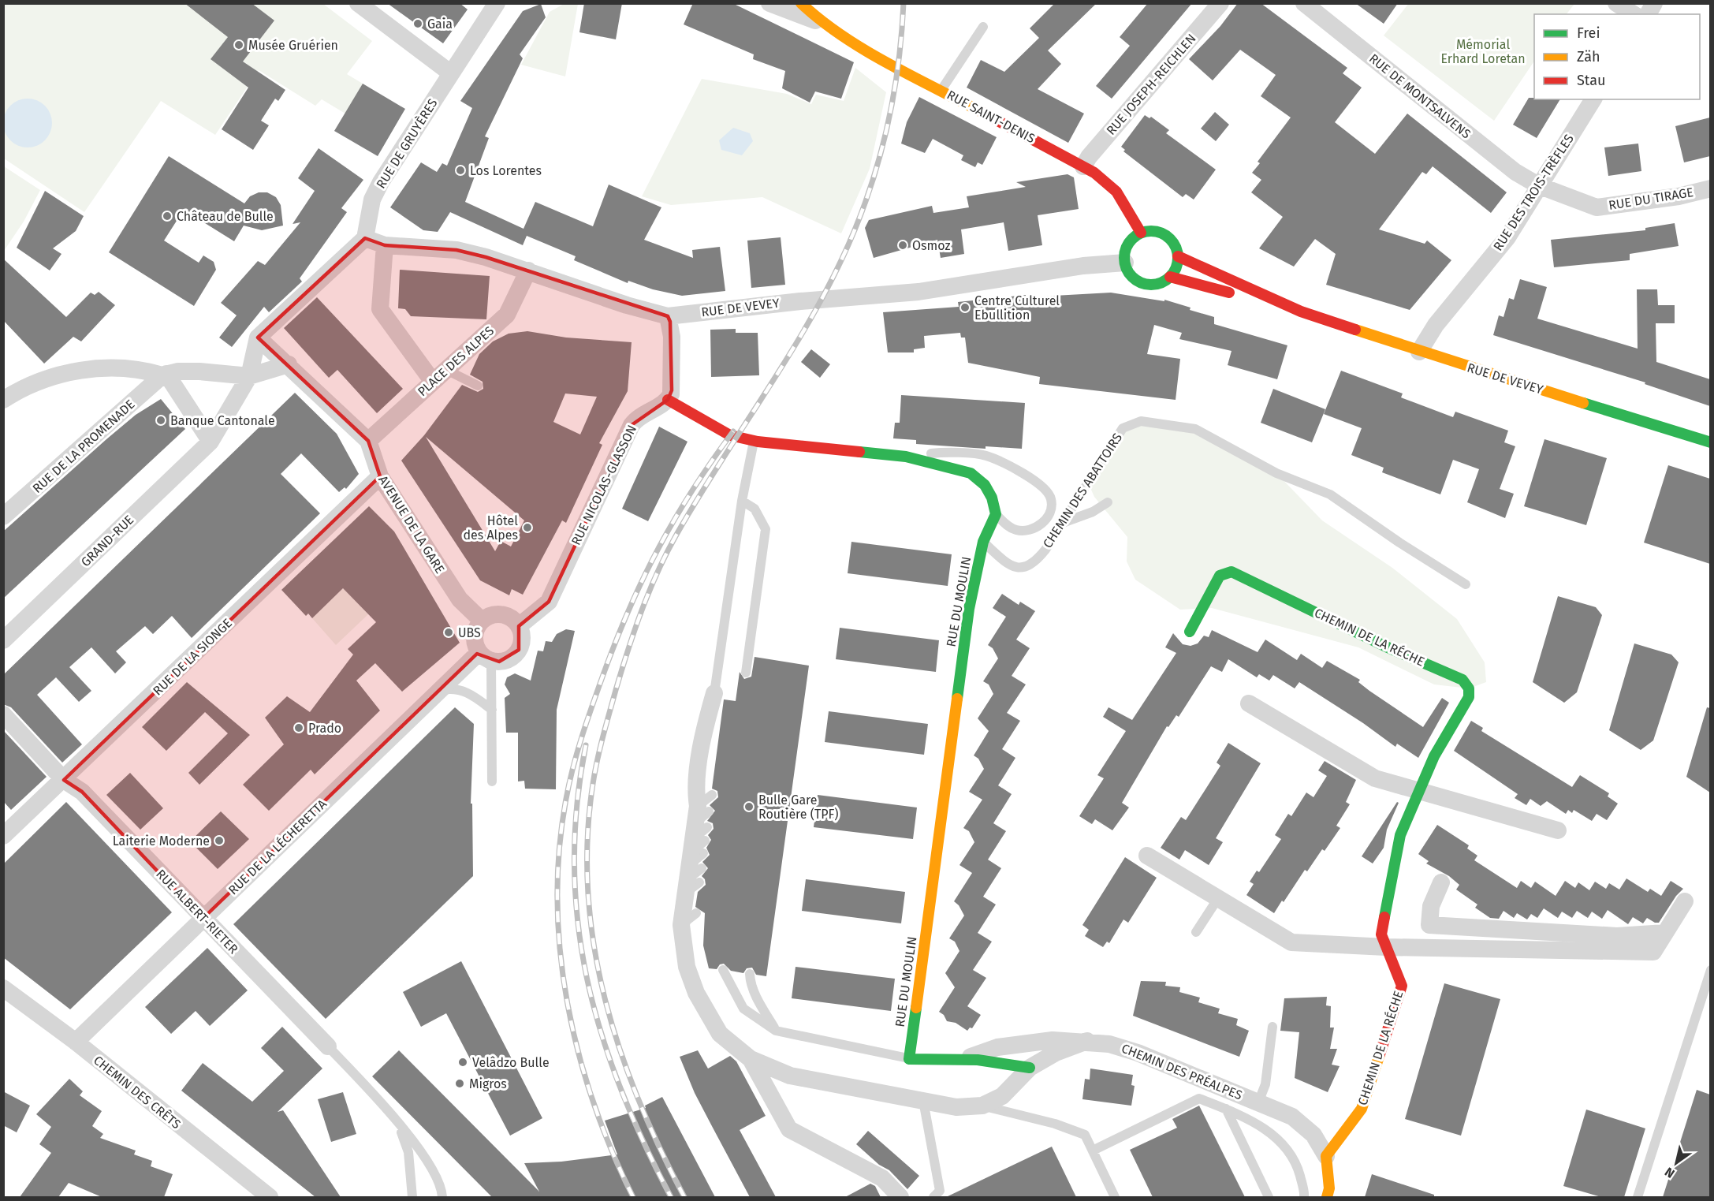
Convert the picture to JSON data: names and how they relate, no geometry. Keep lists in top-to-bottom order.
{
  "streets": {
    "street": [
      "RUE JOSEPH-REICHLEN",
      "RUE DE MONTSALVENS",
      "RUE SAINT-DENIS",
      "RUE DE GRUYÈRES",
      "RUE DES TROIS-TRÈFLES",
      "RUE DU TIRAGE",
      "RUE DE VEVEY",
      "PLACE DES ALPES",
      "RUE DE LA PROMENADE",
      "RUE NICOLAS-GLASSON",
      "AVENUE DE LA GARE",
      "GRAND-RUE",
      "RUE DU MOULIN",
      "CHEMIN DE LA RÉCHE",
      "RUE DE LA SIONGE",
      "RUE DE LA LÉCHERETTA",
      "RUE ALBERT-RIETER",
      "CHEMIN DES PRÉALPES",
      "CHEMIN DES CRÊTS"
    ],
    "lane": ["CHEMIN DES ABATTOIRS"]
  },
  "crossings": [
    ["RUE JOSEPH-REICHLEN", "RUE SAINT-DENIS"],
    ["RUE DE MONTSALVENS", "RUE DES TROIS-TRÈFLES"],
    ["RUE DE MONTSALVENS", "RUE DU TIRAGE"],
    ["RUE SAINT-DENIS", "RUE DE VEVEY"],
    ["RUE DE GRUYÈRES", "RUE DE VEVEY"],
    ["RUE DES TROIS-TRÈFLES", "RUE DU TIRAGE"],
    ["RUE DES TROIS-TRÈFLES", "RUE DE VEVEY"],
    ["RUE DE VEVEY", "PLACE DES ALPES"],
    ["PLACE DES ALPES", "AVENUE DE LA GARE"],
    ["RUE NICOLAS-GLASSON", "AVENUE DE LA GARE"],
    ["RUE NICOLAS-GLASSON", "RUE DE LA LÉCHERETTA"],
    ["CHEMIN DES ABATTOIRS", "RUE DU MOULIN"],
    ["AVENUE DE LA GARE", "GRAND-RUE"],
    ["AVENUE DE LA GARE", "RUE DE LA SIONGE"],
    ["AVENUE DE LA GARE", "RUE DE LA LÉCHERETTA"],
    ["RUE DU MOULIN", "CHEMIN DES PRÉALPES"],
    ["CHEMIN DE LA RÉCHE", "CHEMIN DES PRÉALPES"],
    ["RUE DE LA SIONGE", "RUE ALBERT-RIETER"],
    ["RUE DE LA LÉCHERETTA", "RUE ALBERT-RIETER"],
    ["RUE DE LA LÉCHERETTA", "CHEMIN DES CRÊTS"]
  ],
  "parks": ["Mémorial Erhard Loretan"],
  "places": [
    "Gaia",
    "Musée Gruérien",
    "Los Lorentes",
    "Château de Bulle",
    "Osmoz",
    "Centre Culturel Ebullition",
    "Banque Cantonale",
    "Hôtel des Alpes",
    "UBS",
    "Prado",
    "Bulle Gare Routière (TPF)",
    "Laiterie Moderne",
    "Velâdzo Bulle",
    "Migros"
  ],
  "legend": ["Frei", "Zäh", "Stau"],
  "north": "bottom left"
}
